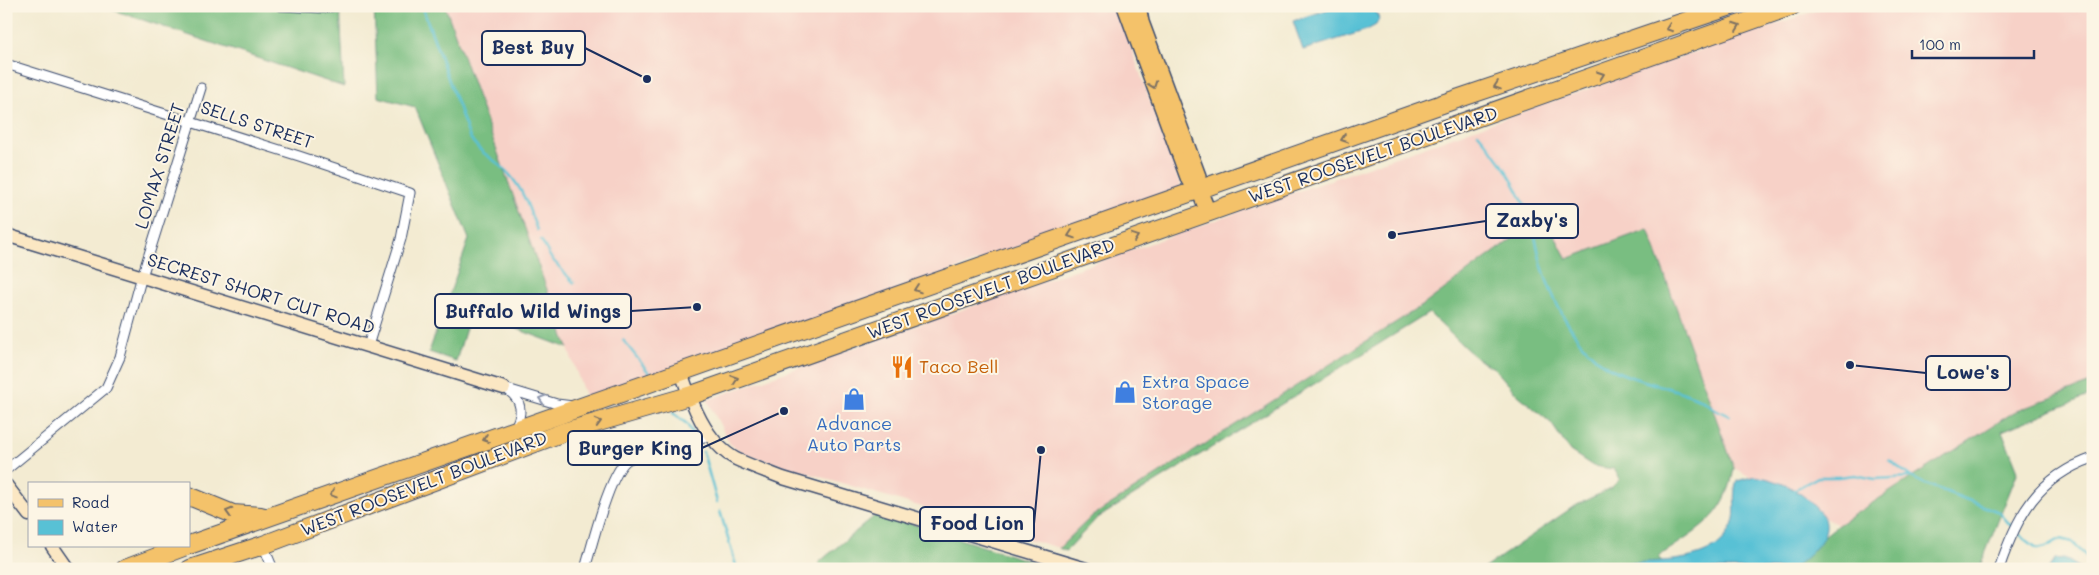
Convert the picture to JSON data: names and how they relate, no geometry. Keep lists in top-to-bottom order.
{
  "streets": {
    "highway": ["WEST ROOSEVELT BOULEVARD"],
    "street": ["SELLS STREET", "LOMAX STREET", "SECREST SHORT CUT ROAD"]
  },
  "crossings": [
    ["SELLS STREET", "LOMAX STREET"],
    ["SELLS STREET", "SECREST SHORT CUT ROAD"],
    ["WEST ROOSEVELT BOULEVARD", "SECREST SHORT CUT ROAD"],
    ["LOMAX STREET", "SECREST SHORT CUT ROAD"]
  ],
  "places": {
    "other": [
      "Best Buy",
      "Zaxby's",
      "Buffalo Wild Wings",
      "Lowe's",
      "Burger King",
      "Food Lion"
    ],
    "restaurant": ["Taco Bell"],
    "shop": ["Extra Space Storage", "Advance Auto Parts"]
  },
  "legend": ["Road", "Water"],
  "scale_bar": "100 m"
}
